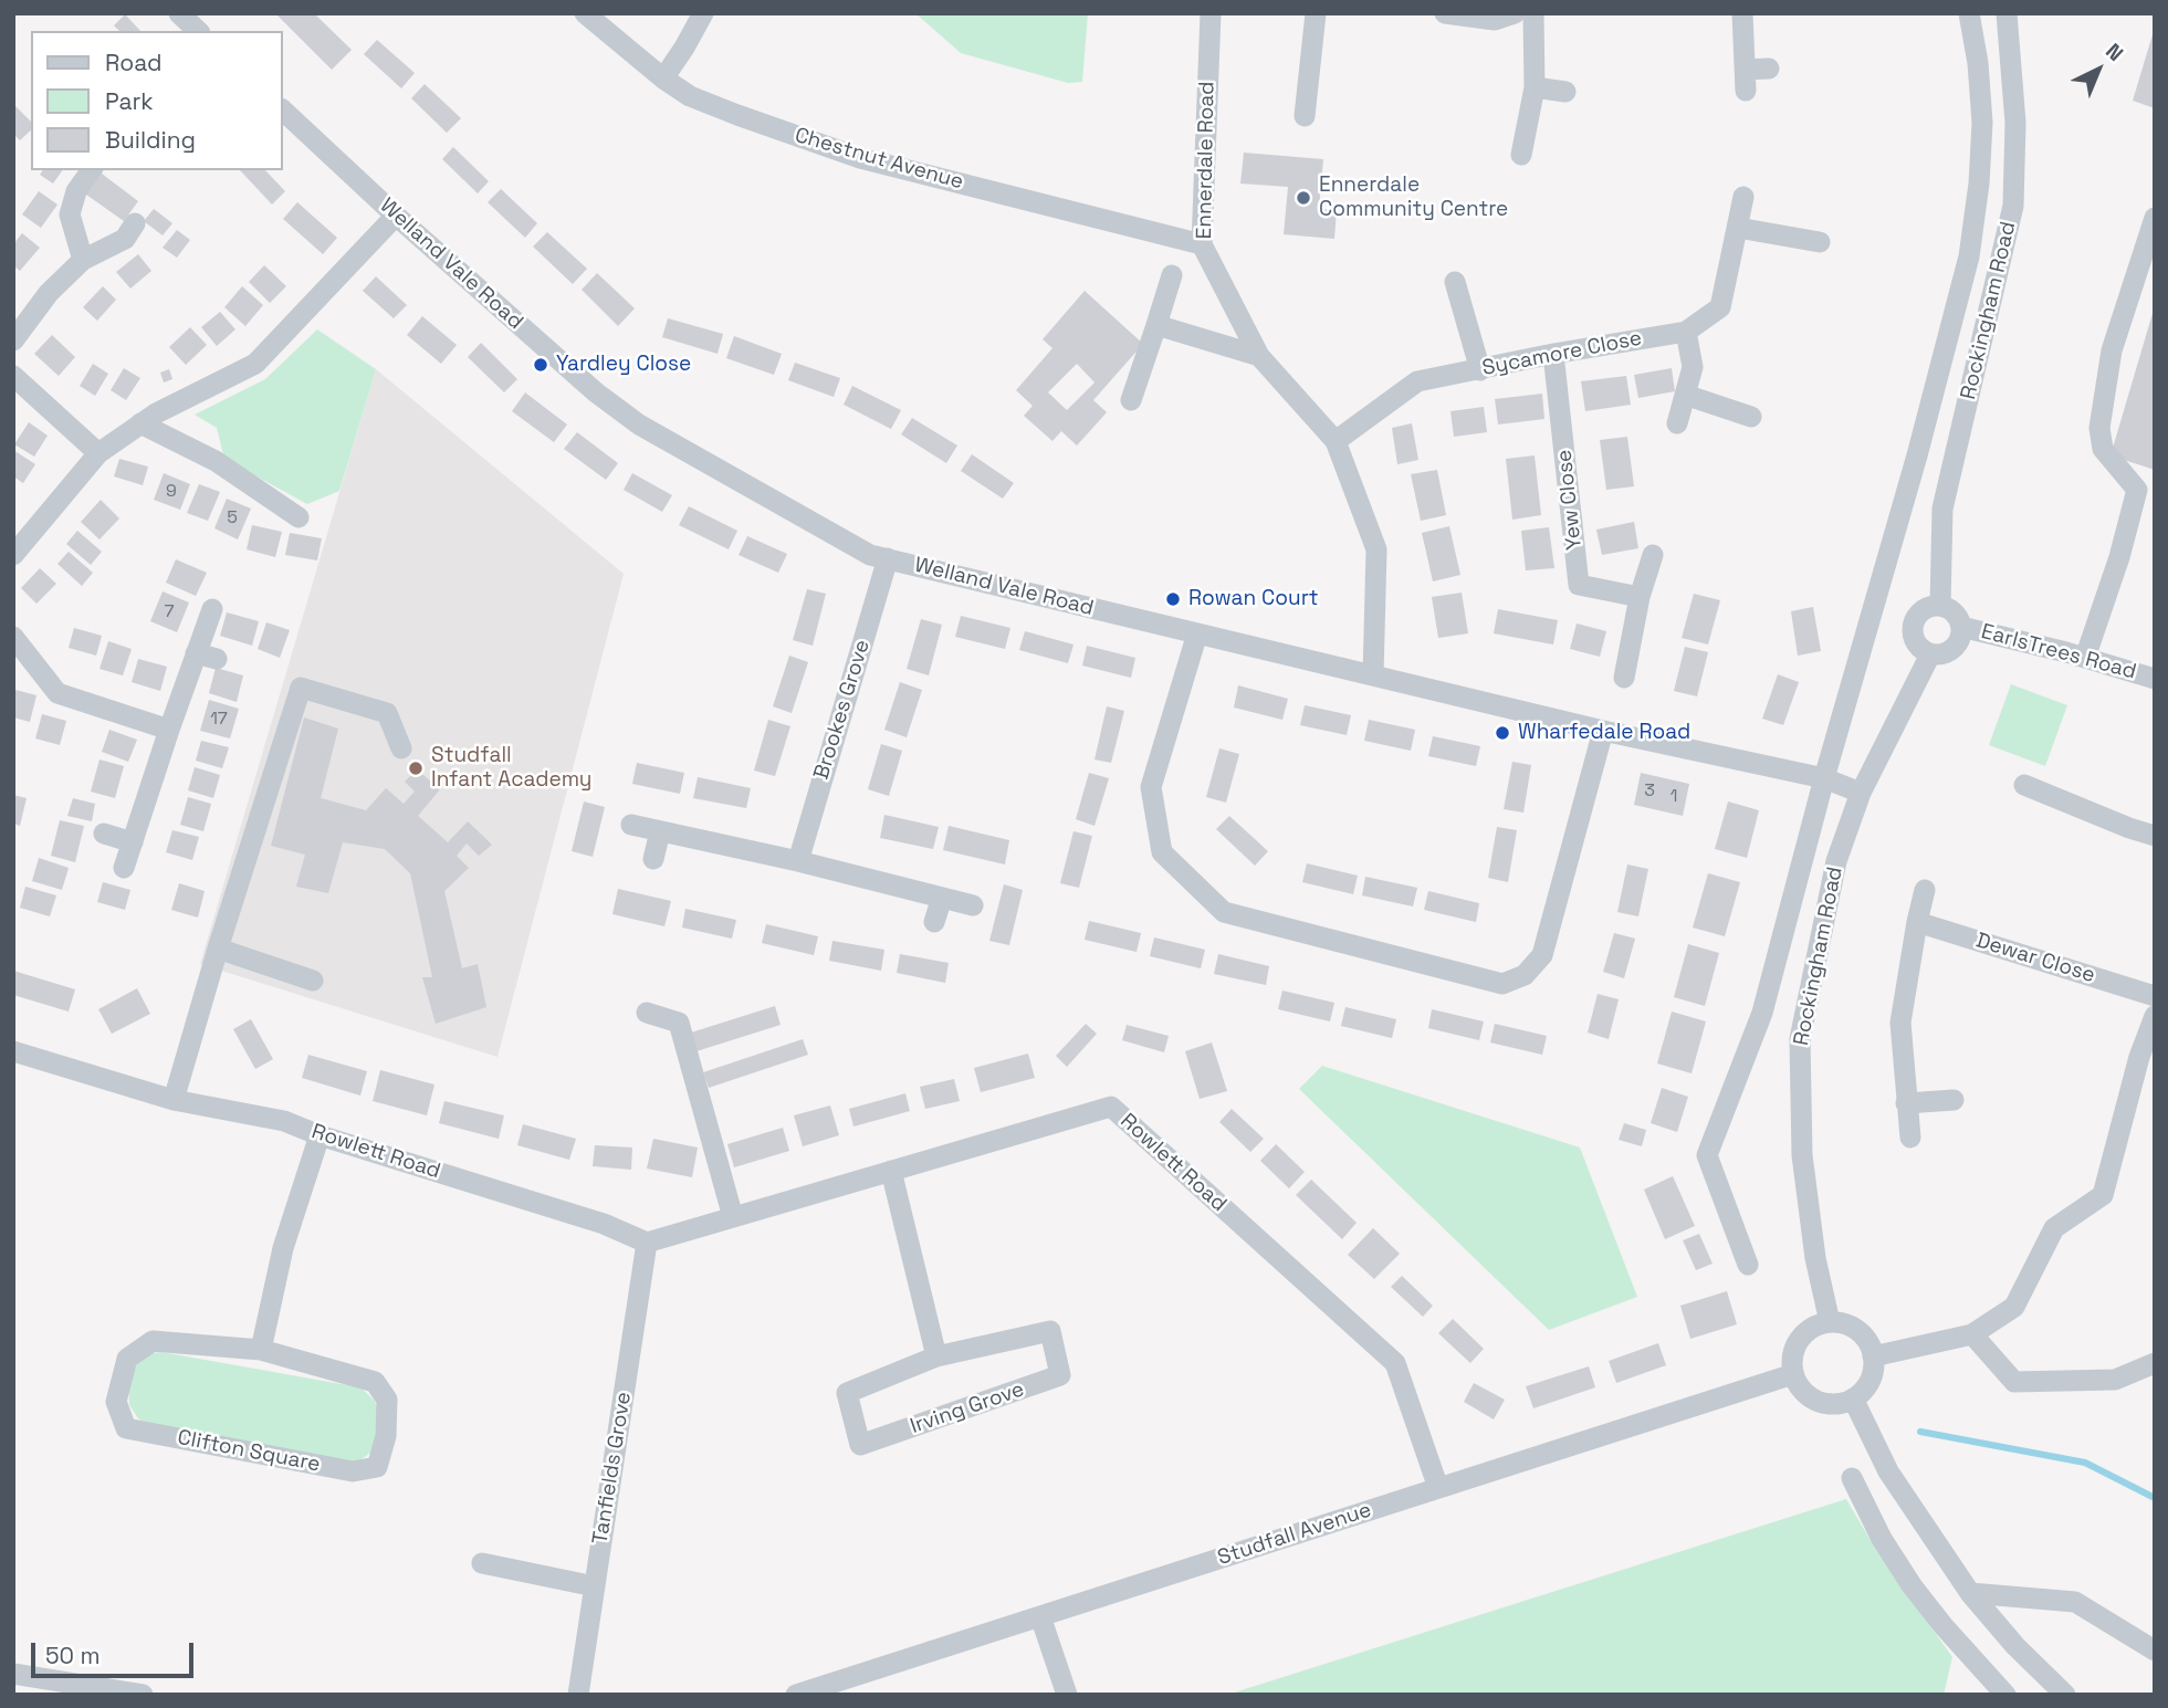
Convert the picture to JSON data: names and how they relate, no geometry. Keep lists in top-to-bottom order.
{
  "streets": {
    "street": [
      "Chestnut Avenue",
      "Ennerdale Road",
      "Welland Vale Road",
      "Rockingham Road",
      "Sycamore Close",
      "Yew Close",
      "EarlsTrees Road",
      "Brookes Grove",
      "Dewar Close",
      "Rowlett Road",
      "Irving Grove",
      "Clifton Square",
      "Tanfields Grove",
      "Studfall Avenue"
    ]
  },
  "crossings": [
    ["Chestnut Avenue", "Ennerdale Road"],
    ["Ennerdale Road", "Welland Vale Road"],
    ["Ennerdale Road", "Sycamore Close"],
    ["Welland Vale Road", "Rockingham Road"],
    ["Welland Vale Road", "Brookes Grove"],
    ["Rockingham Road", "EarlsTrees Road"],
    ["Rockingham Road", "Studfall Avenue"],
    ["Sycamore Close", "Yew Close"],
    ["Rowlett Road", "Tanfields Grove"],
    ["Rowlett Road", "Studfall Avenue"]
  ],
  "places": [
    "Ennerdale Community Centre",
    "Yardley Close",
    "Rowan Court",
    "Wharfedale Road",
    "Studfall Infant Academy"
  ],
  "house_numbers": [
    "9",
    "5",
    "7",
    "17",
    "3",
    "1"
  ],
  "legend": ["Road", "Park", "Building"],
  "scale_bar": "50 m",
  "north": "top right"
}
